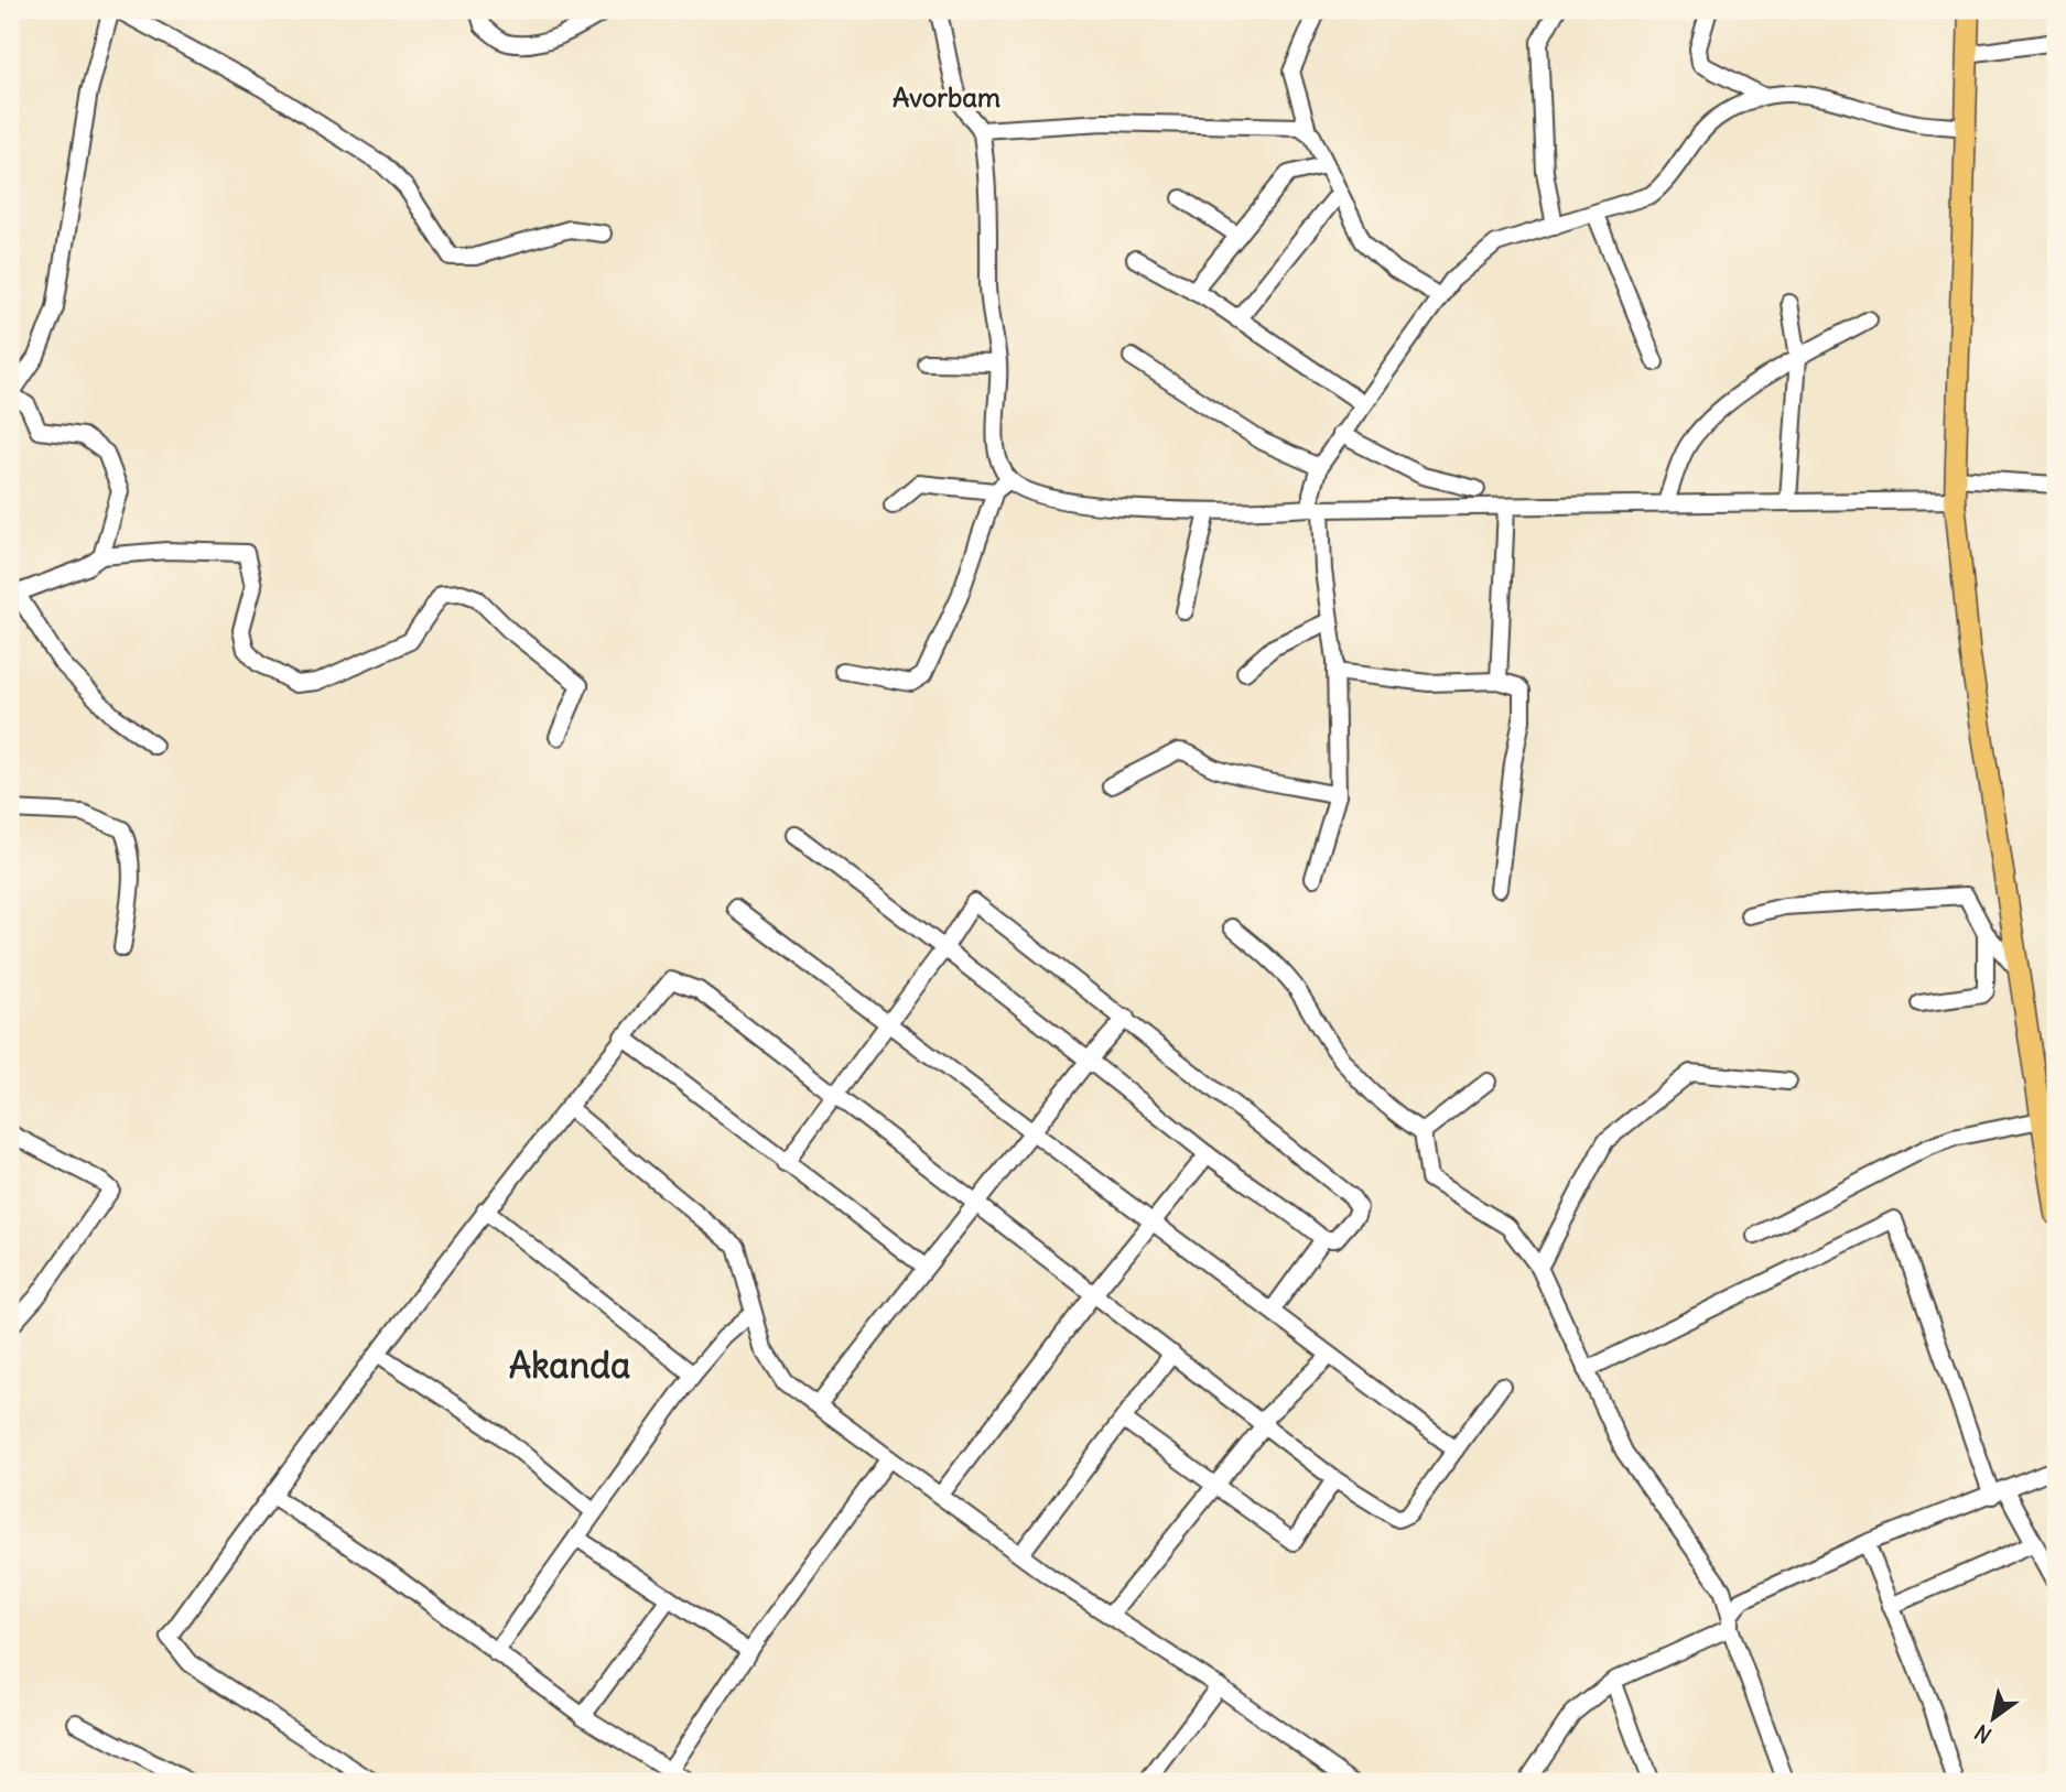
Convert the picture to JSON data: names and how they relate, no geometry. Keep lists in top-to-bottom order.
{
  "districts": ["Avorbam", "Akanda"],
  "north": "bottom left"
}
